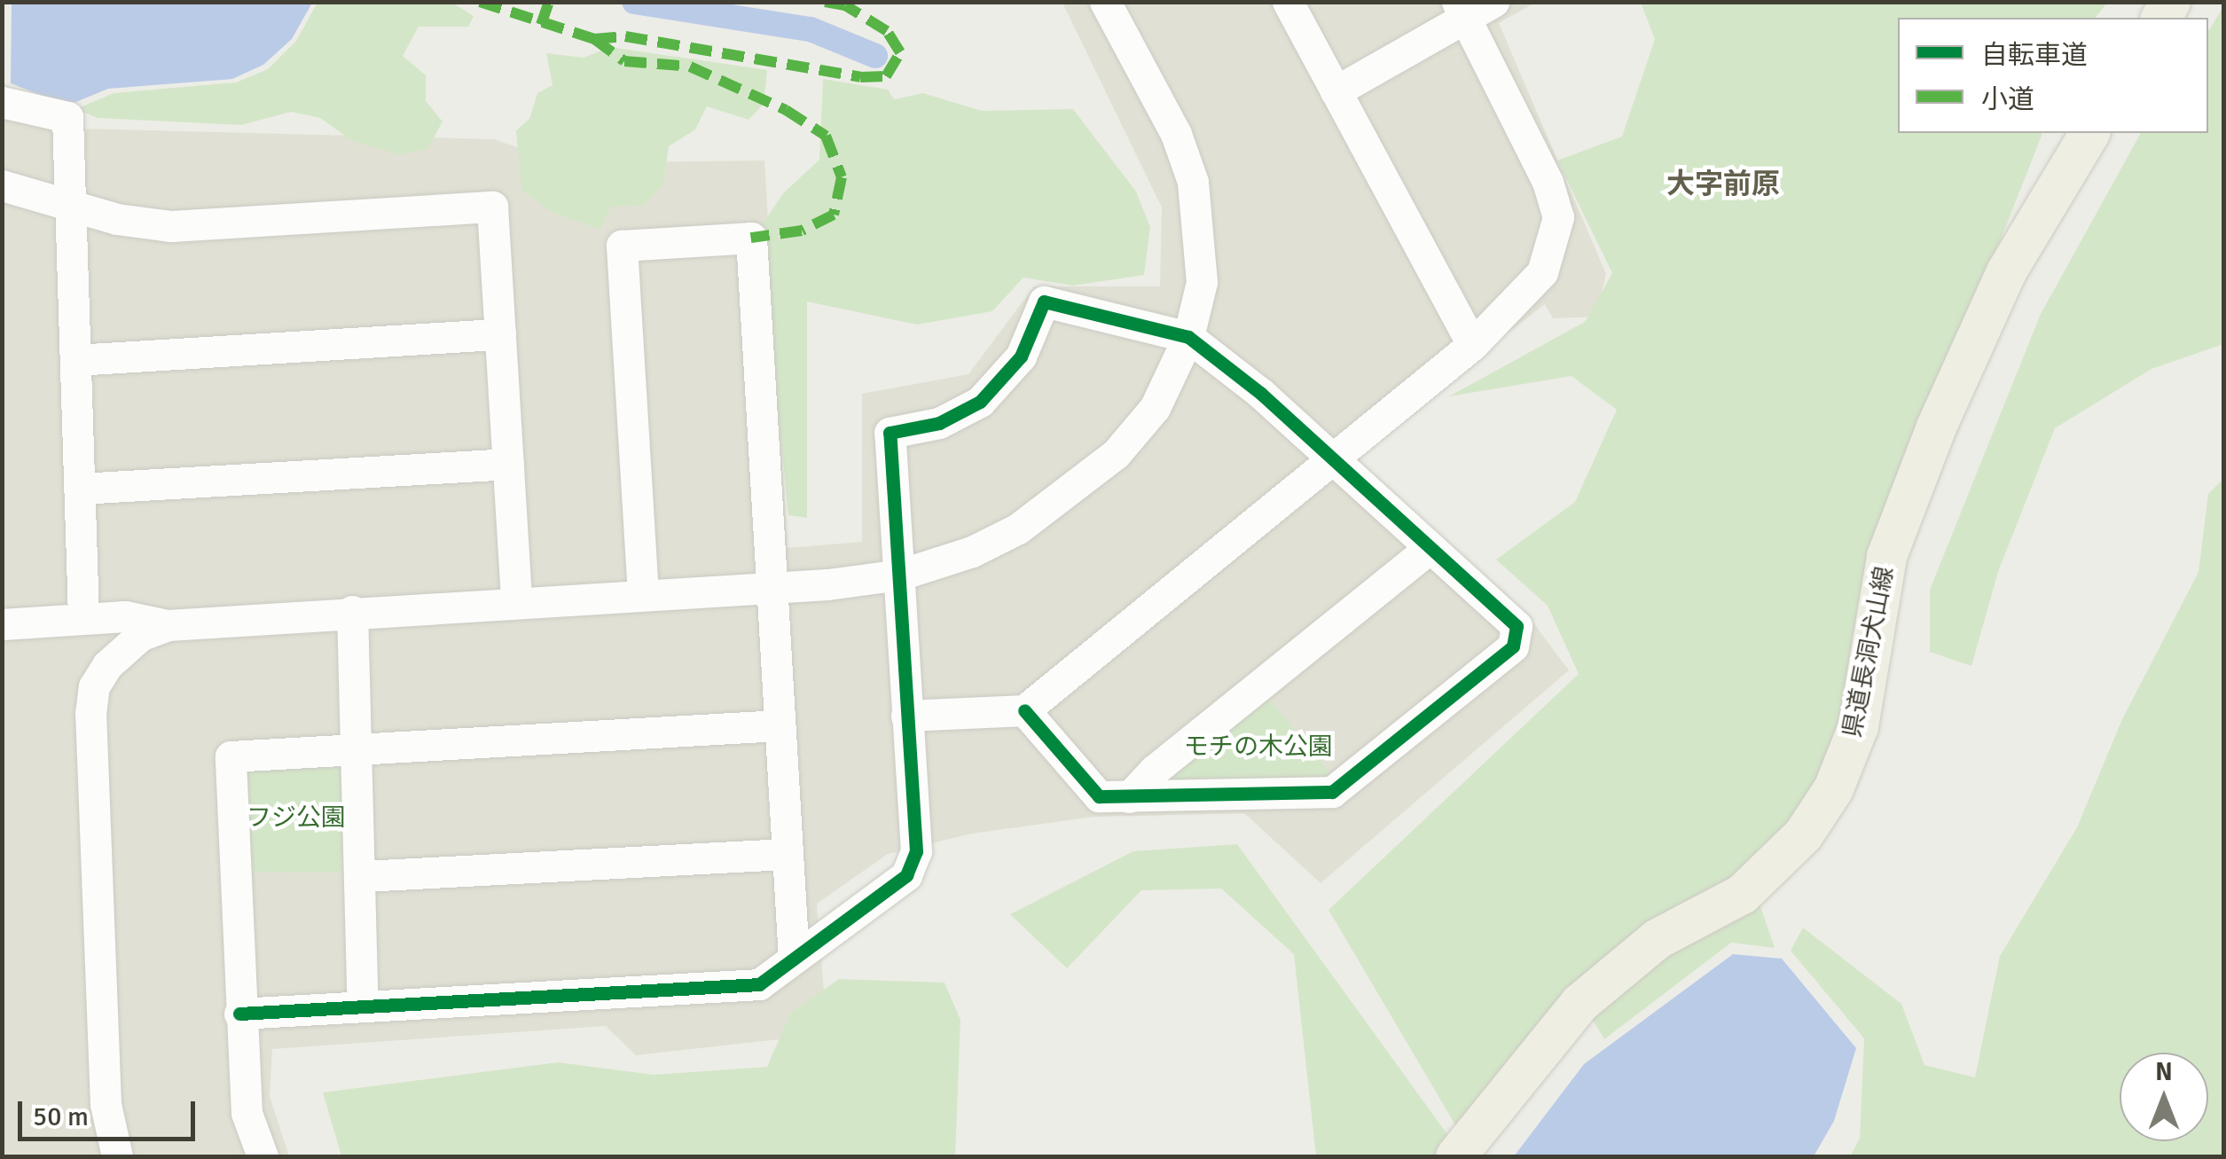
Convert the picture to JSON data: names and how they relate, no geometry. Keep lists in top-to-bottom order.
{
  "streets": {
    "main road": ["県道長洞犬山線"]
  },
  "districts": ["大字前原"],
  "parks": ["モチの木公園", "フジ公園"],
  "legend": ["自転車道", "小道"],
  "scale_bar": "50 m",
  "north": "top"
}
